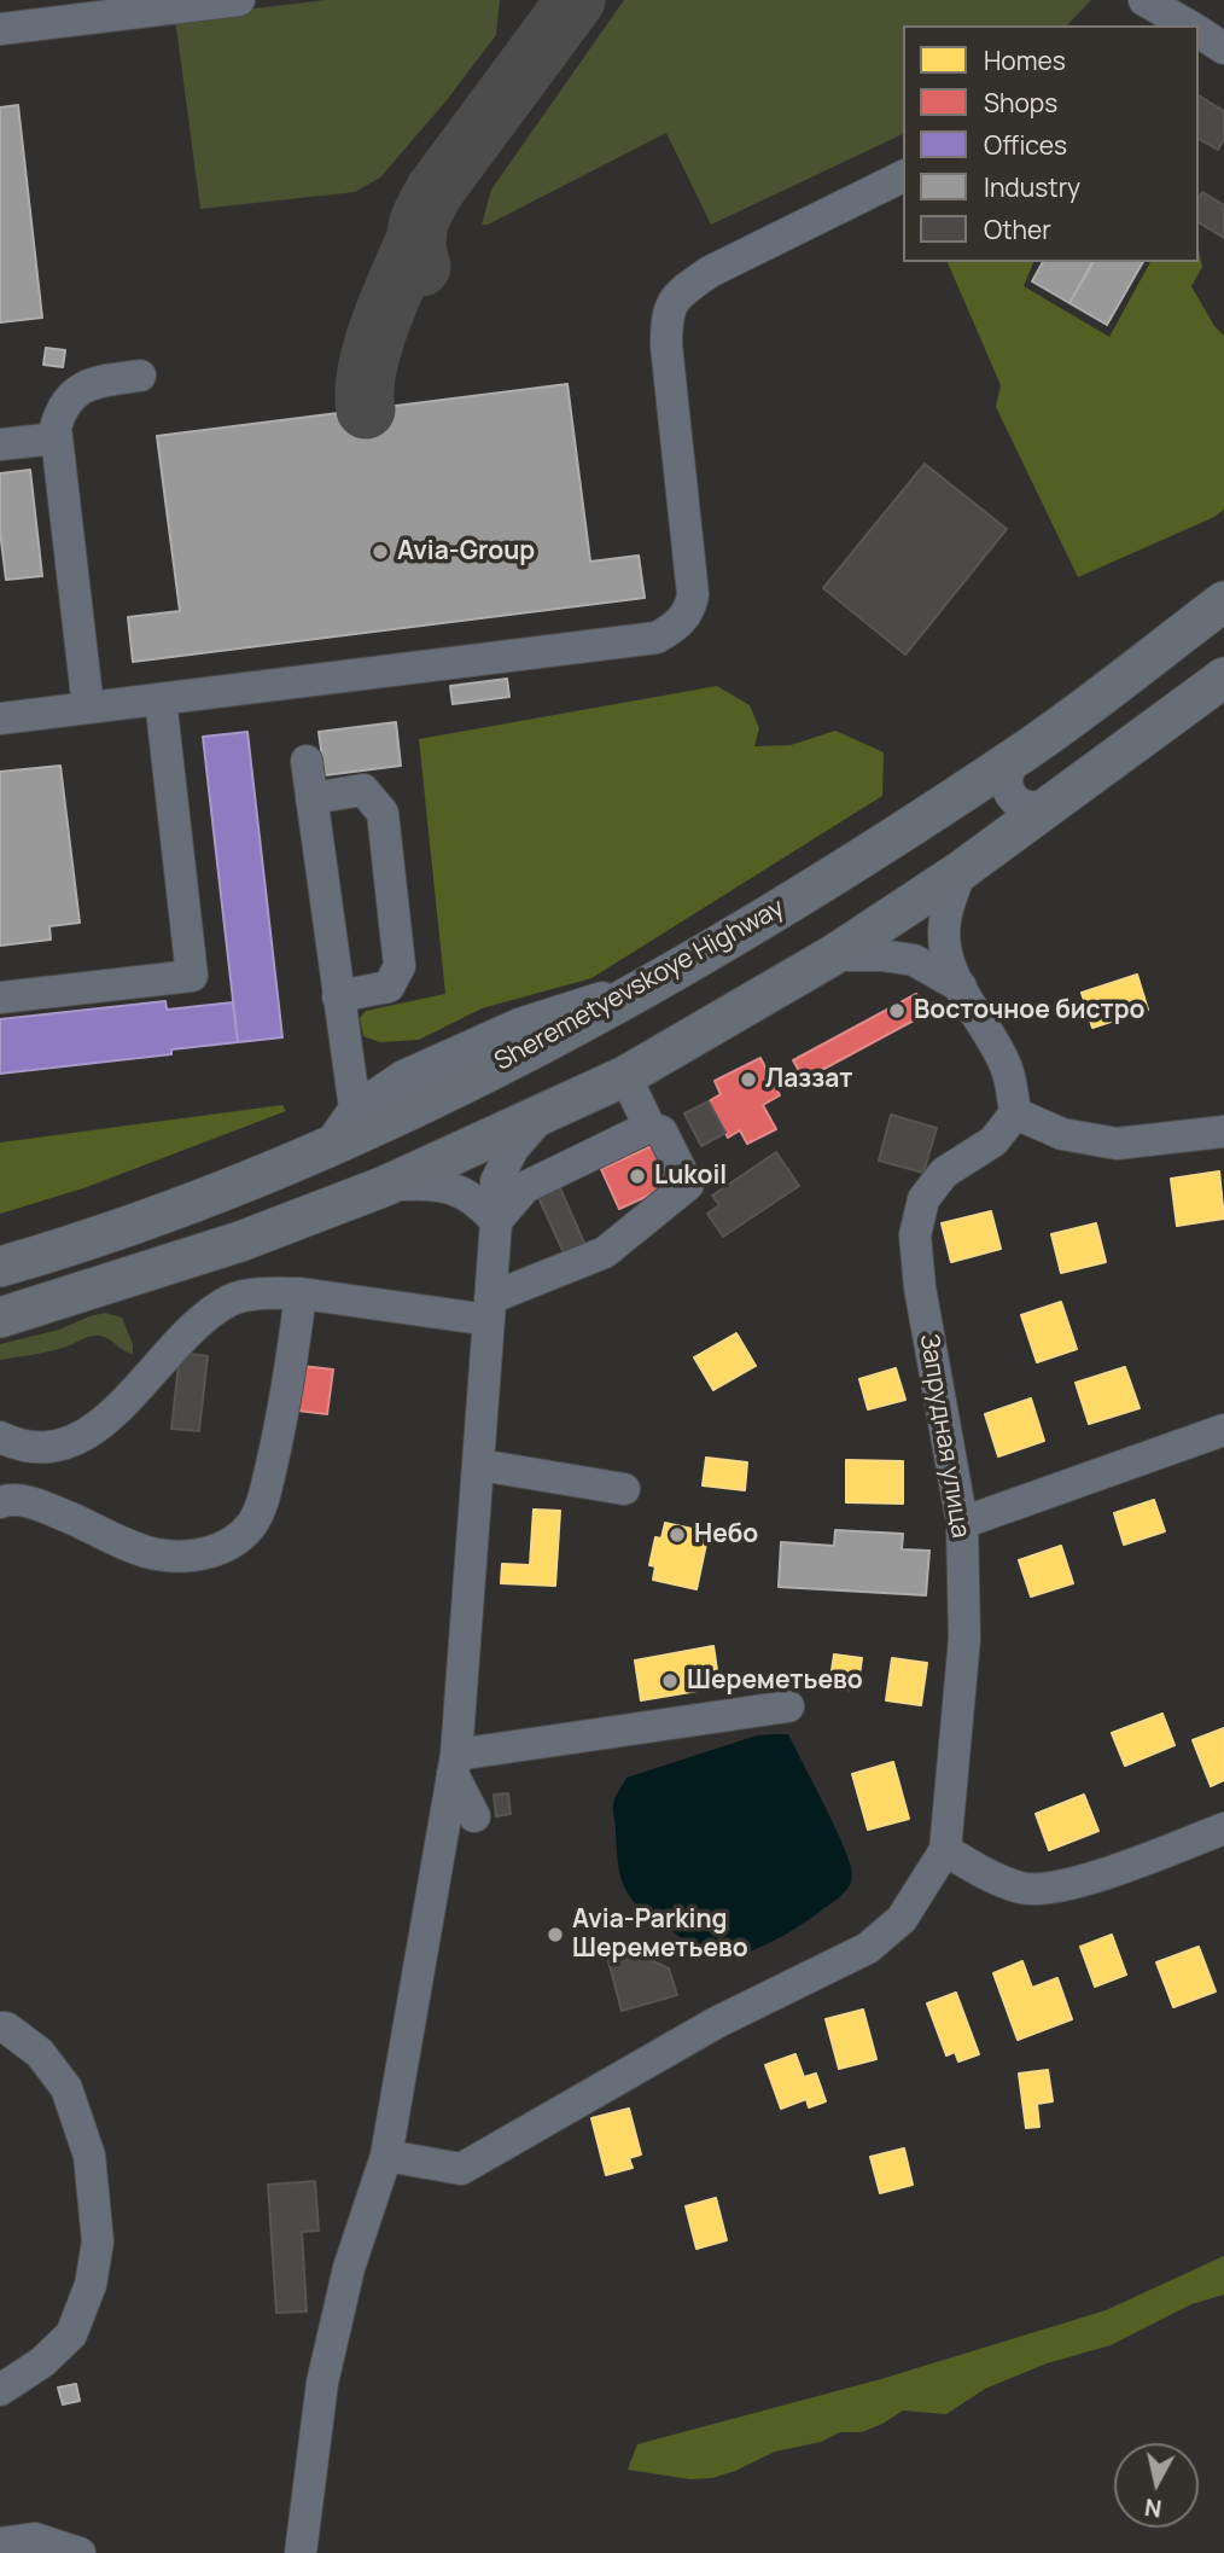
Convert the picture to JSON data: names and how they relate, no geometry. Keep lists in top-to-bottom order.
{
  "streets": {
    "main road": ["Sheremetyevskoye Highway"],
    "street": ["Запрудная улица"]
  },
  "places": [
    "Avia-Group",
    "Восточное бистро",
    "Лаззат",
    "Lukoil",
    "Небо",
    "Шереметьево",
    "Avia-Parking Шереметьево"
  ],
  "legend": [
    "Homes",
    "Shops",
    "Offices",
    "Industry",
    "Other"
  ],
  "north": "bottom"
}
